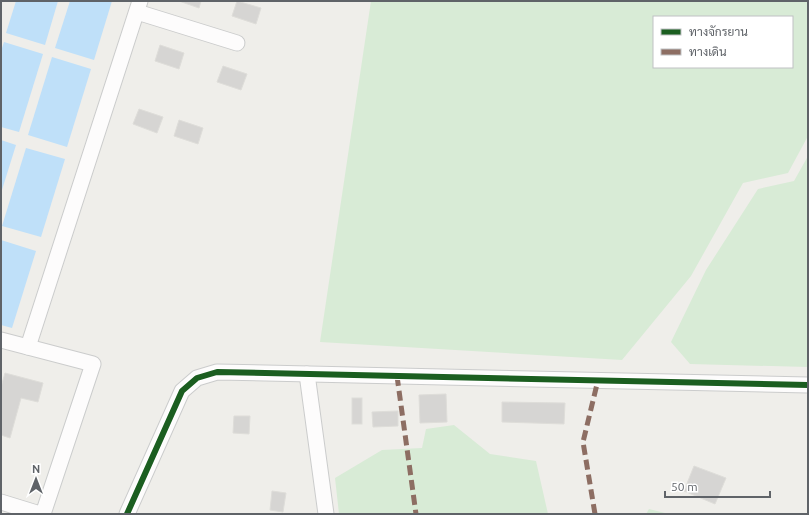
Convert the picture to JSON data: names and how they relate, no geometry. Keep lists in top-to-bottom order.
{
  "legend": ["ทางจักรยาน", "ทางเดิน"],
  "scale_bar": "50 m",
  "north": "top"
}
